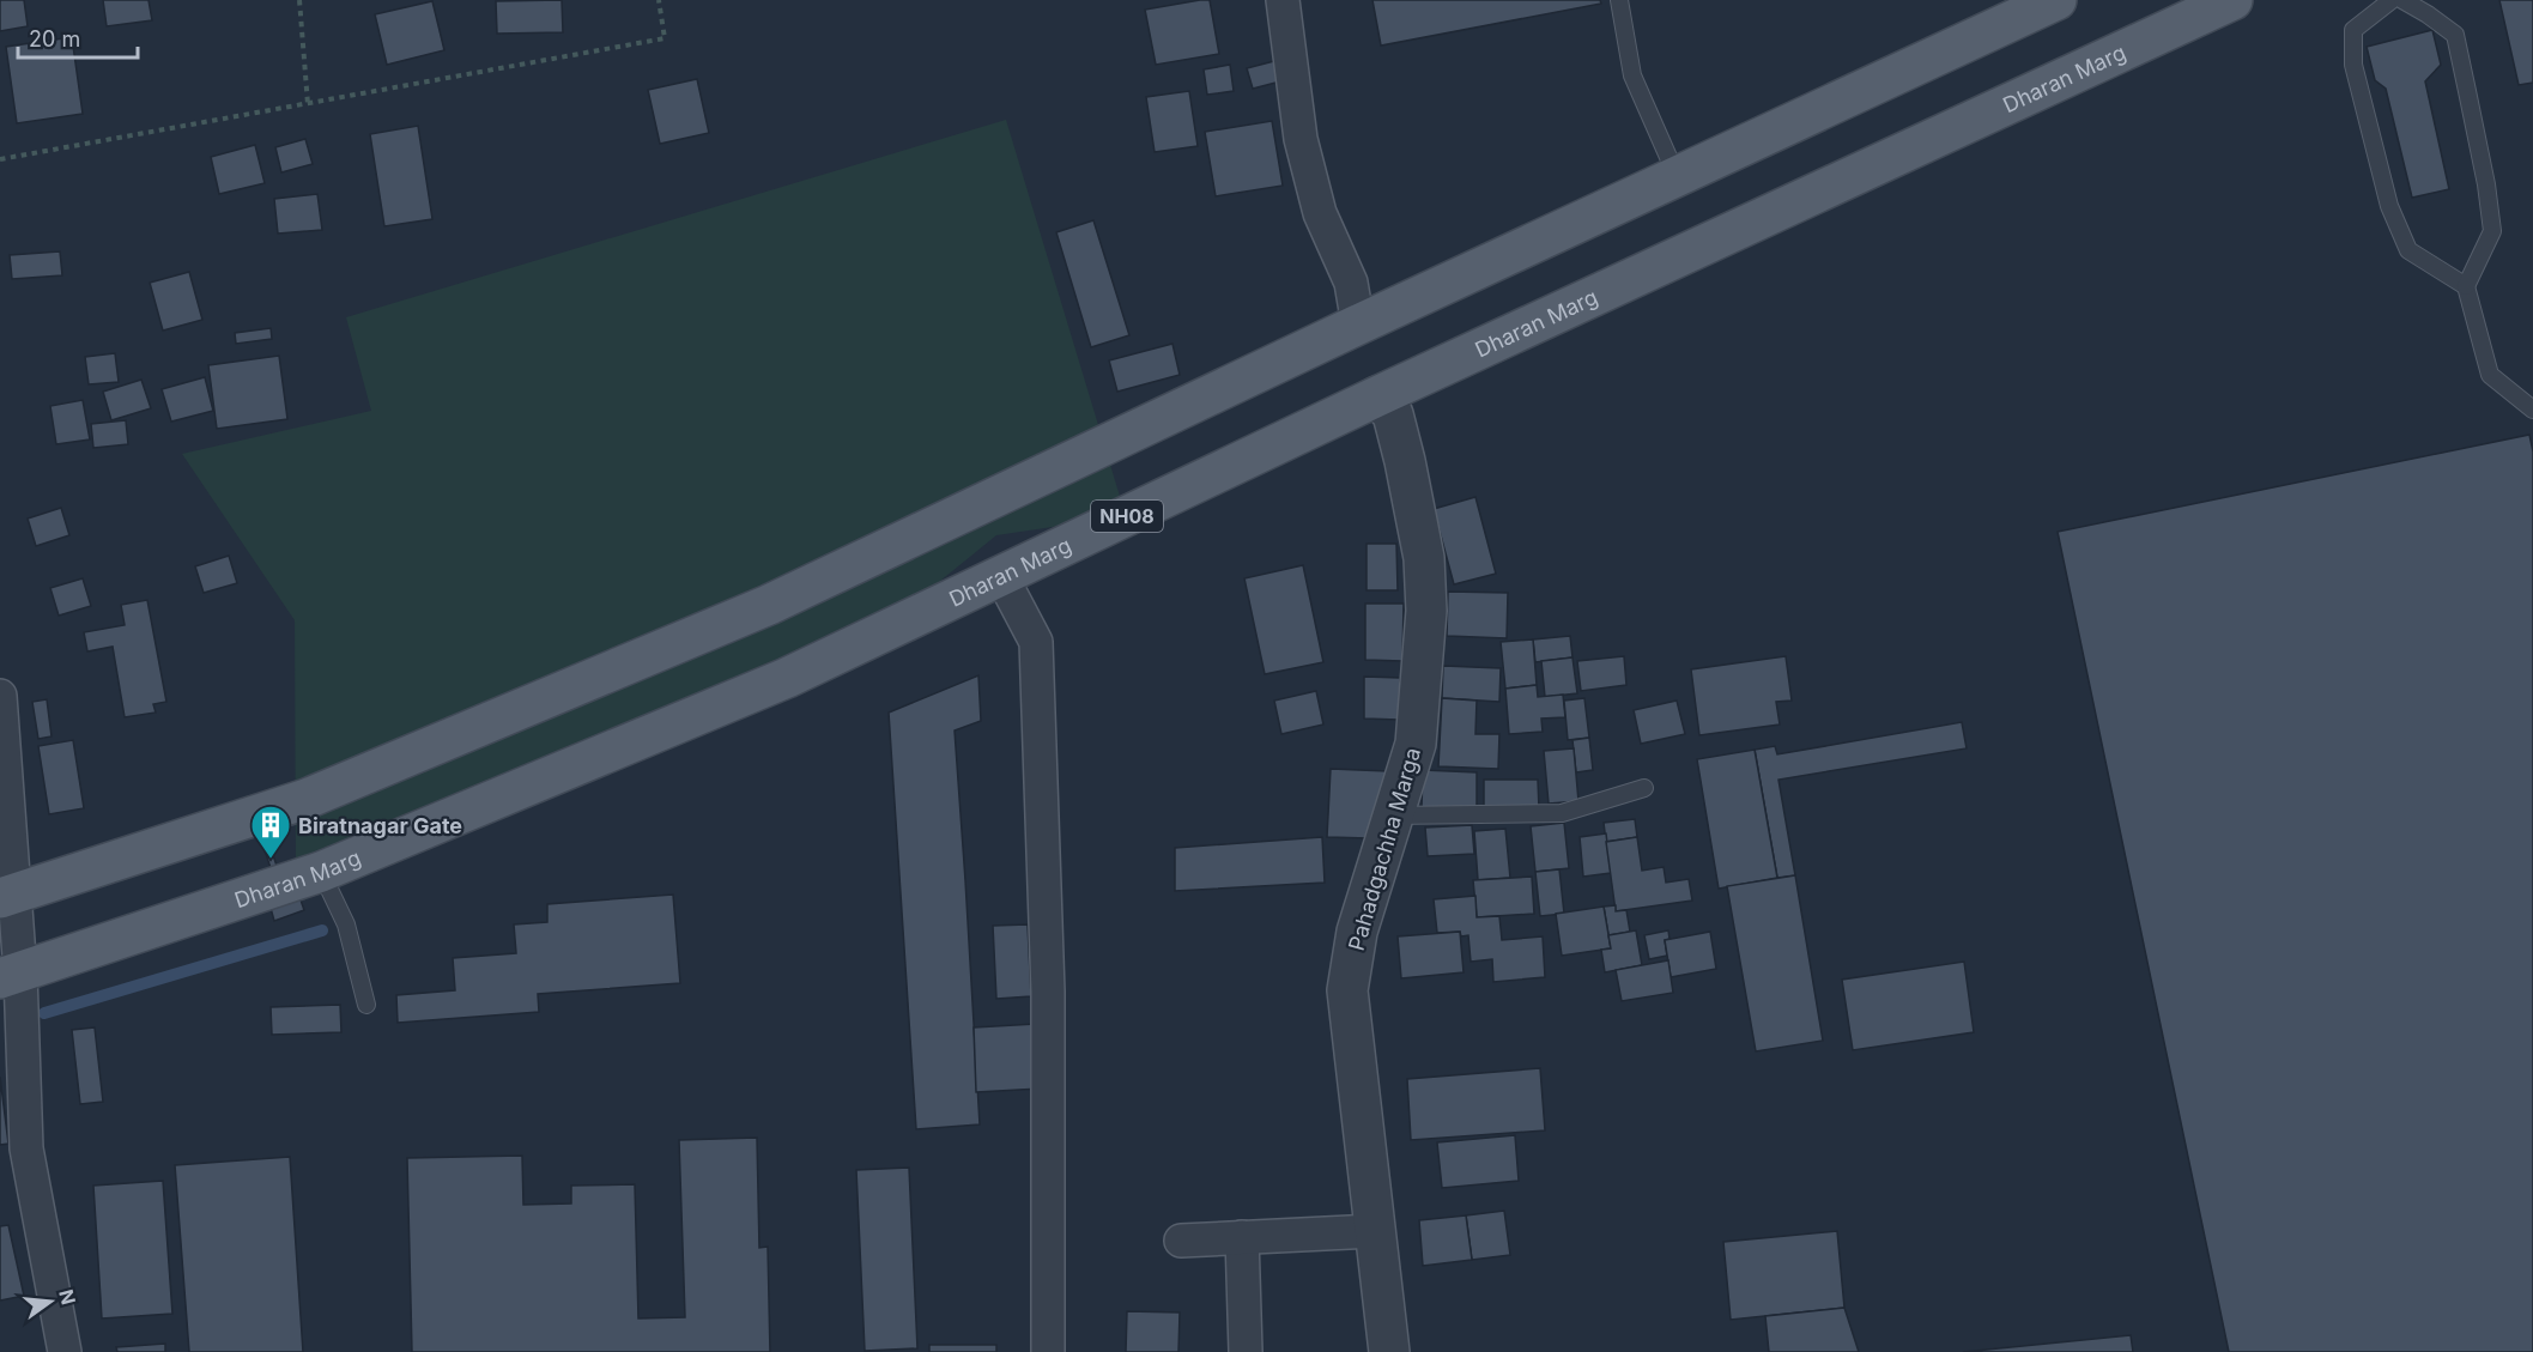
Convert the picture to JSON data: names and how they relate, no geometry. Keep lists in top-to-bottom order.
{
  "streets": {
    "main road": ["Dharan Marg", "NH08"],
    "street": ["Pahadgachha Marga"]
  },
  "crossings": [
    ["Dharan Marg", "Pahadgachha Marga"]
  ],
  "places": {
    "building": ["Biratnagar Gate"]
  },
  "scale_bar": "20 m",
  "north": "right"
}
